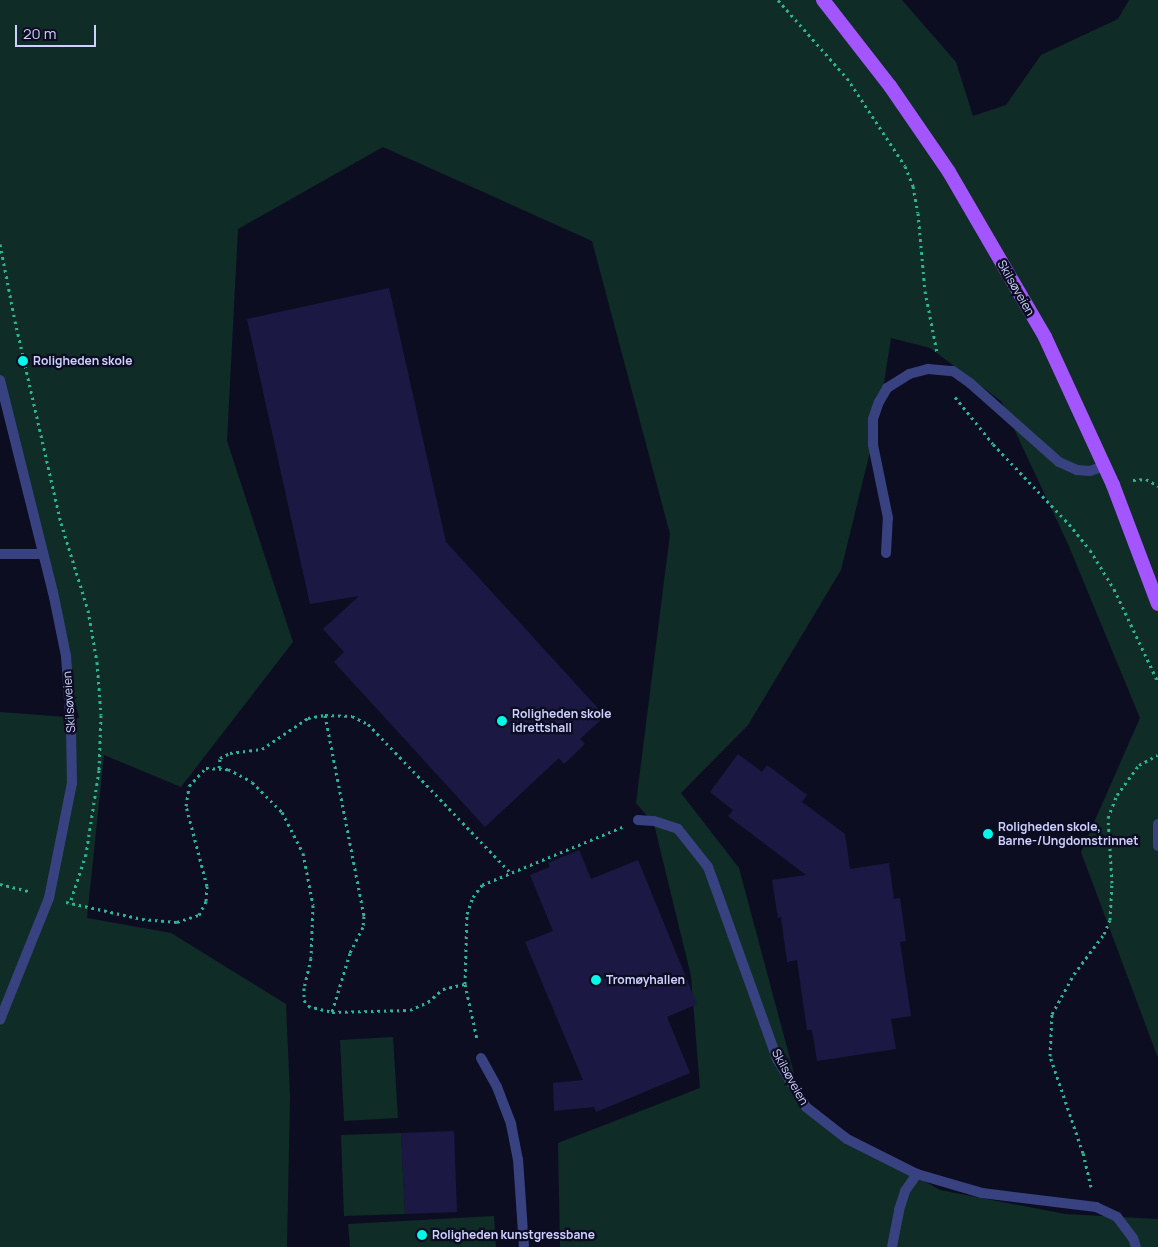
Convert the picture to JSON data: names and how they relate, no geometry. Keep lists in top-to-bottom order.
{
  "streets": {
    "main road": ["Skilsøveien"]
  },
  "places": [
    "Roligheden skole",
    "Roligheden skole idrettshall",
    "Roligheden skole, Barne-/Ungdomstrinnet",
    "Tromøyhallen",
    "Roligheden kunstgressbane"
  ],
  "scale_bar": "20 m"
}
